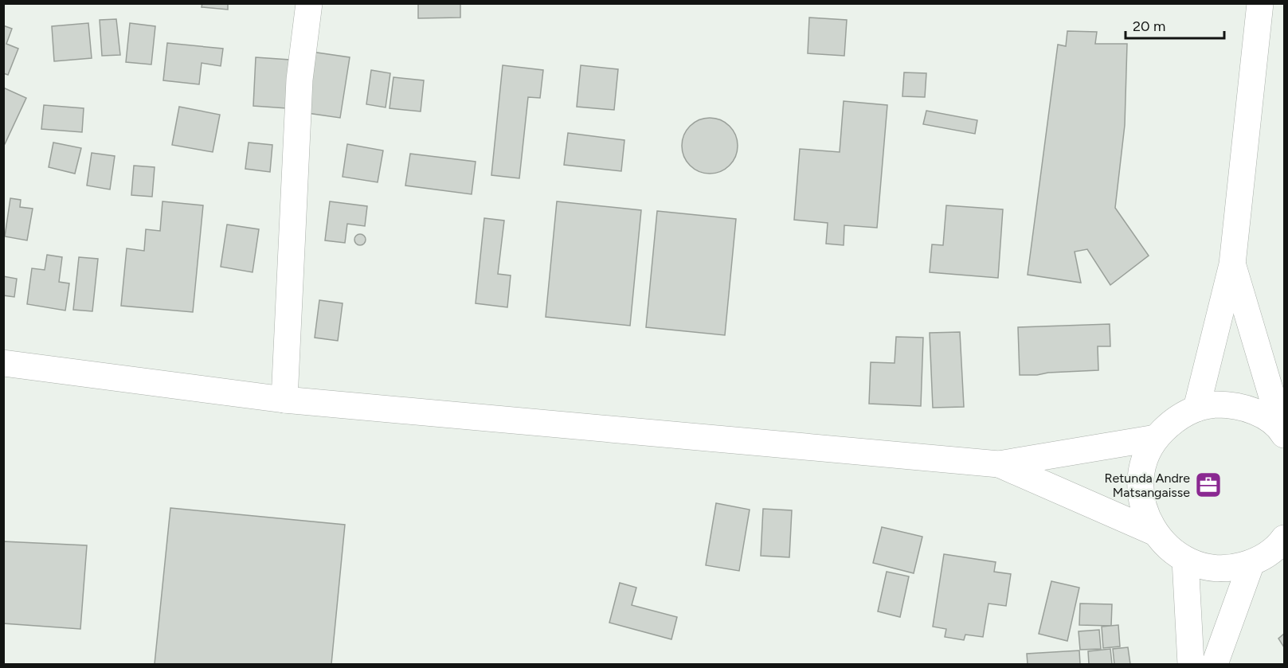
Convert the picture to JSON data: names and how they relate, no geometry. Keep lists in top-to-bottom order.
{
  "places": {
    "office": ["Retunda Andre Matsangaisse"]
  },
  "scale_bar": "20 m"
}
